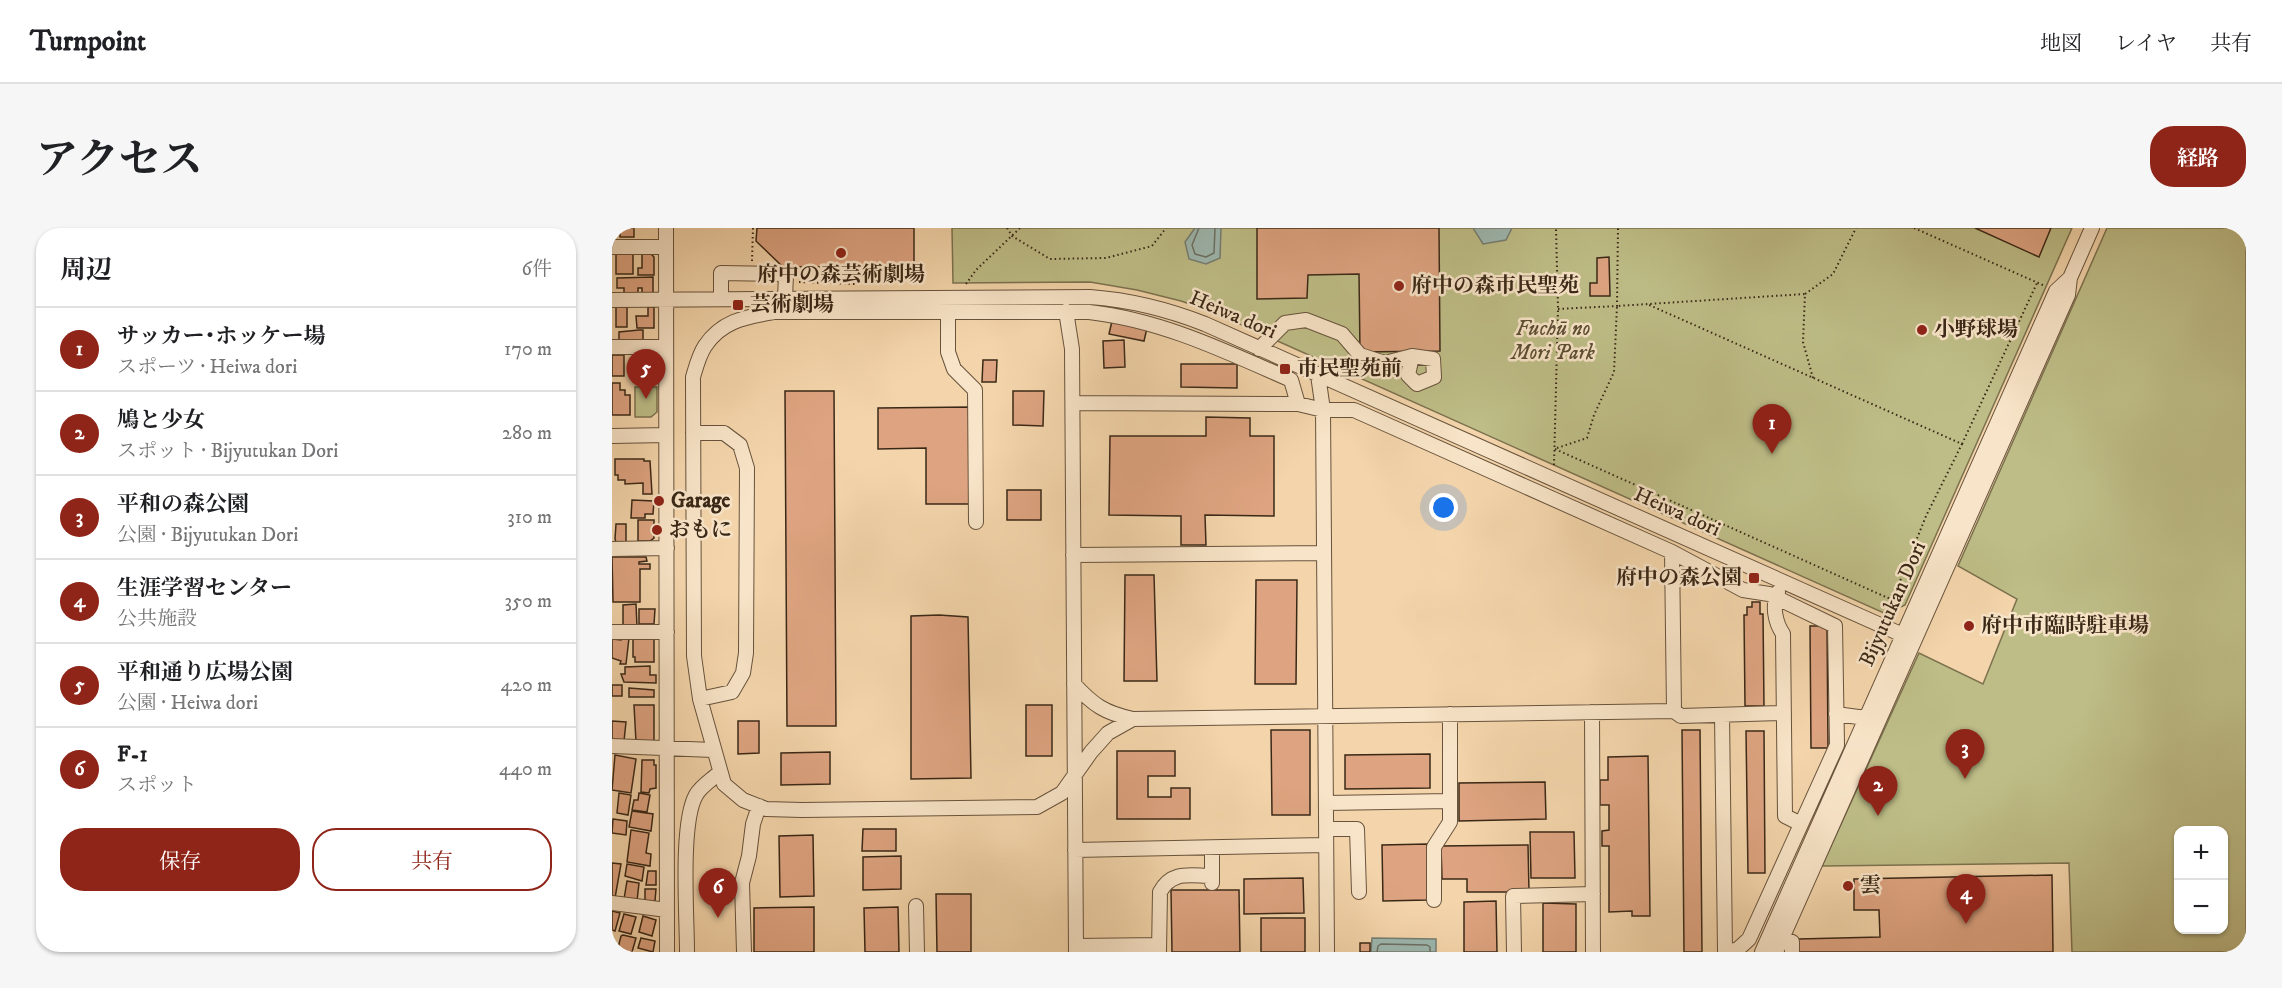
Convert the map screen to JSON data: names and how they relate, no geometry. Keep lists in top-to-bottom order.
{
  "streets": {
    "street": ["Heiwa dori", "Bijyutukan Dori"]
  },
  "crossings": [
    ["Heiwa dori", "Bijyutukan Dori"]
  ],
  "parks": ["Fuchū no Mori Park"],
  "places": {
    "other": [
      "府中の森芸術劇場",
      "府中の森市民聖苑",
      "小野球場",
      "Garage",
      "おもに",
      "府中市臨時駐車場",
      "雲"
    ],
    "transit": ["芸術劇場", "市民聖苑前", "府中の森公園"]
  },
  "page": {
    "header": "Turnpoint",
    "nav": ["地図", "レイヤ", "共有"],
    "title": "アクセス",
    "buttons": [
      "経路",
      ["保存", "共有"]
    ],
    "heading": ["周辺", "6件"],
    "list": [
      {
        "mark": "1",
        "name": "サッカー･ホッケー場",
        "note": "スポーツ · Heiwa dori",
        "value": "170 m"
      },
      {
        "mark": "2",
        "name": "鳩と少女",
        "note": "スポット · Bijyutukan Dori",
        "value": "280 m"
      },
      {
        "mark": "3",
        "name": "平和の森公園",
        "note": "公園 · Bijyutukan Dori",
        "value": "310 m"
      },
      {
        "mark": "4",
        "name": "生涯学習センター",
        "note": "公共施設",
        "value": "350 m"
      },
      {
        "mark": "5",
        "name": "平和通り広場公園",
        "note": "公園 · Heiwa dori",
        "value": "420 m"
      },
      {
        "mark": "6",
        "name": "F-1",
        "note": "スポット",
        "value": "440 m"
      }
    ],
    "pins": [
      "5",
      "1",
      "3",
      "2",
      "6",
      "4"
    ],
    "map_buttons": ["+", "−"]
  }
}
